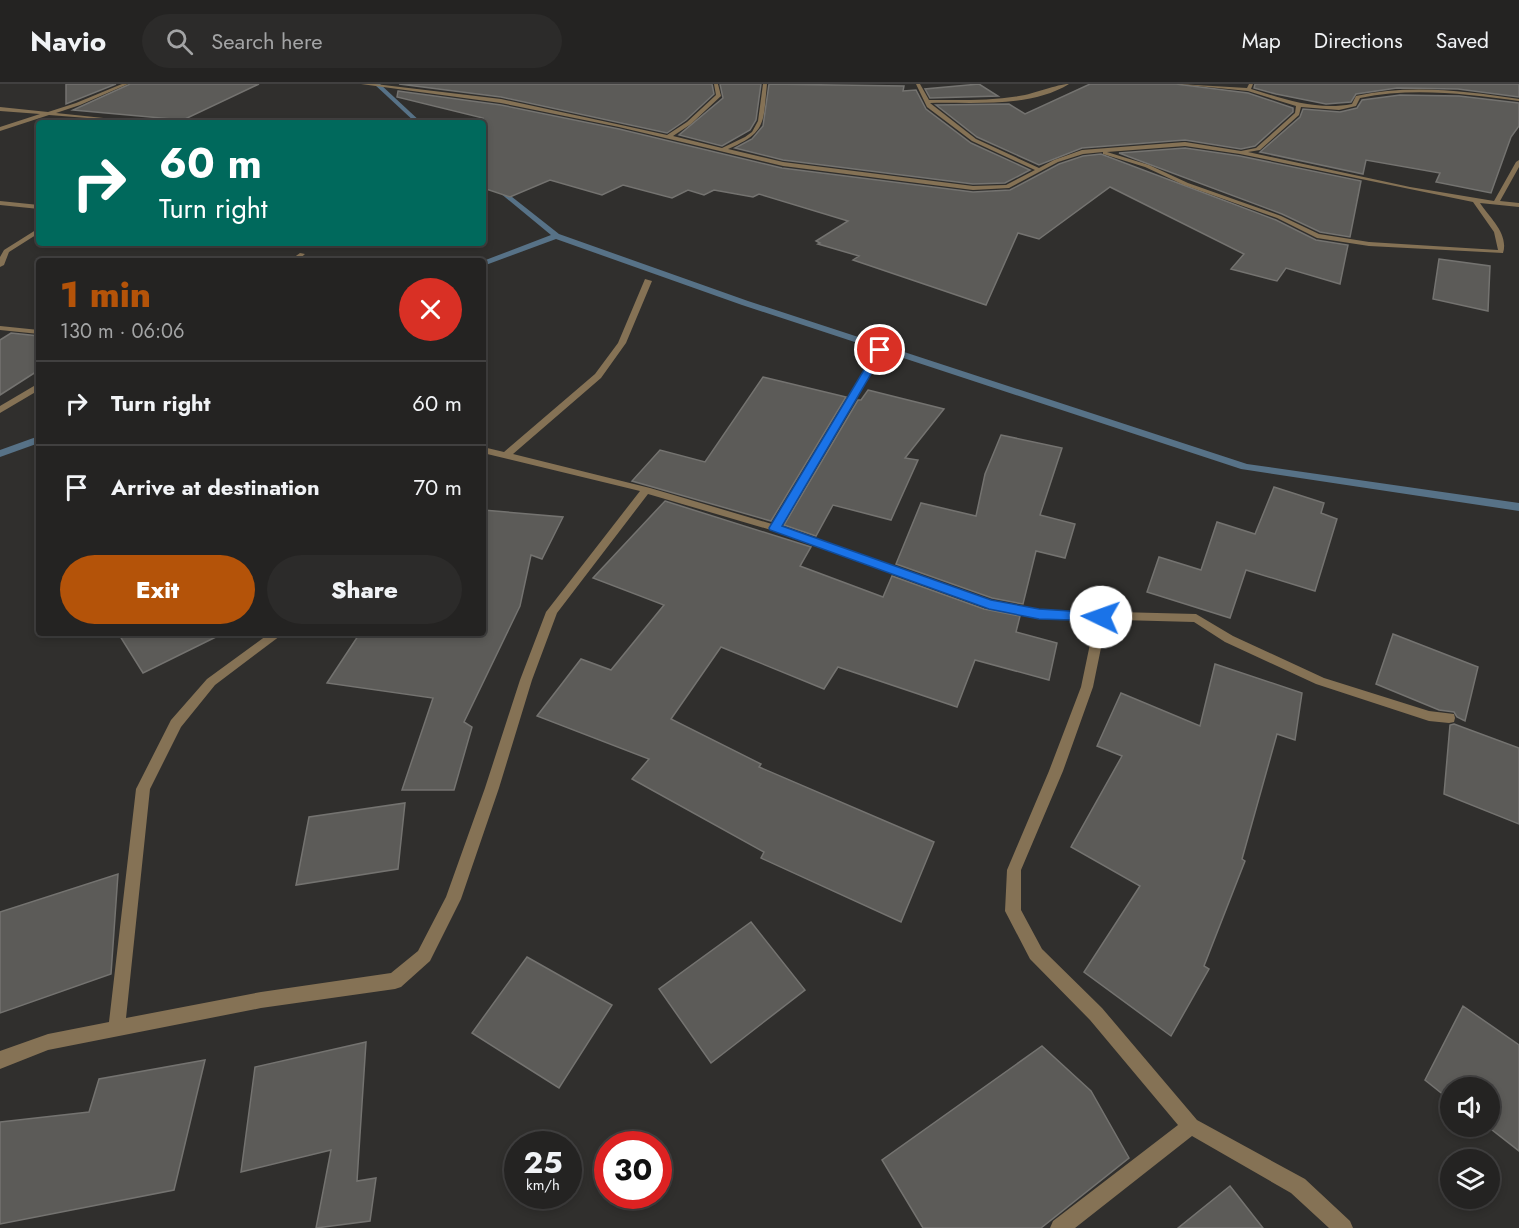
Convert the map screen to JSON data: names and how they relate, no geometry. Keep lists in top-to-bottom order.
{
  "page": {
    "header": "Navio",
    "search": "Search here",
    "nav": ["Map", "Directions", "Saved"],
    "turn": ["60 m", "Turn right"],
    "heading": ["1 min", "130 m · 06:06"],
    "list": [
      {
        "name": "Turn right",
        "value": "60 m"
      },
      {
        "name": "Arrive at destination",
        "value": "70 m"
      }
    ],
    "buttons": ["Exit", "Share"],
    "speed": "25 km/h",
    "limit": "30"
  }
}
